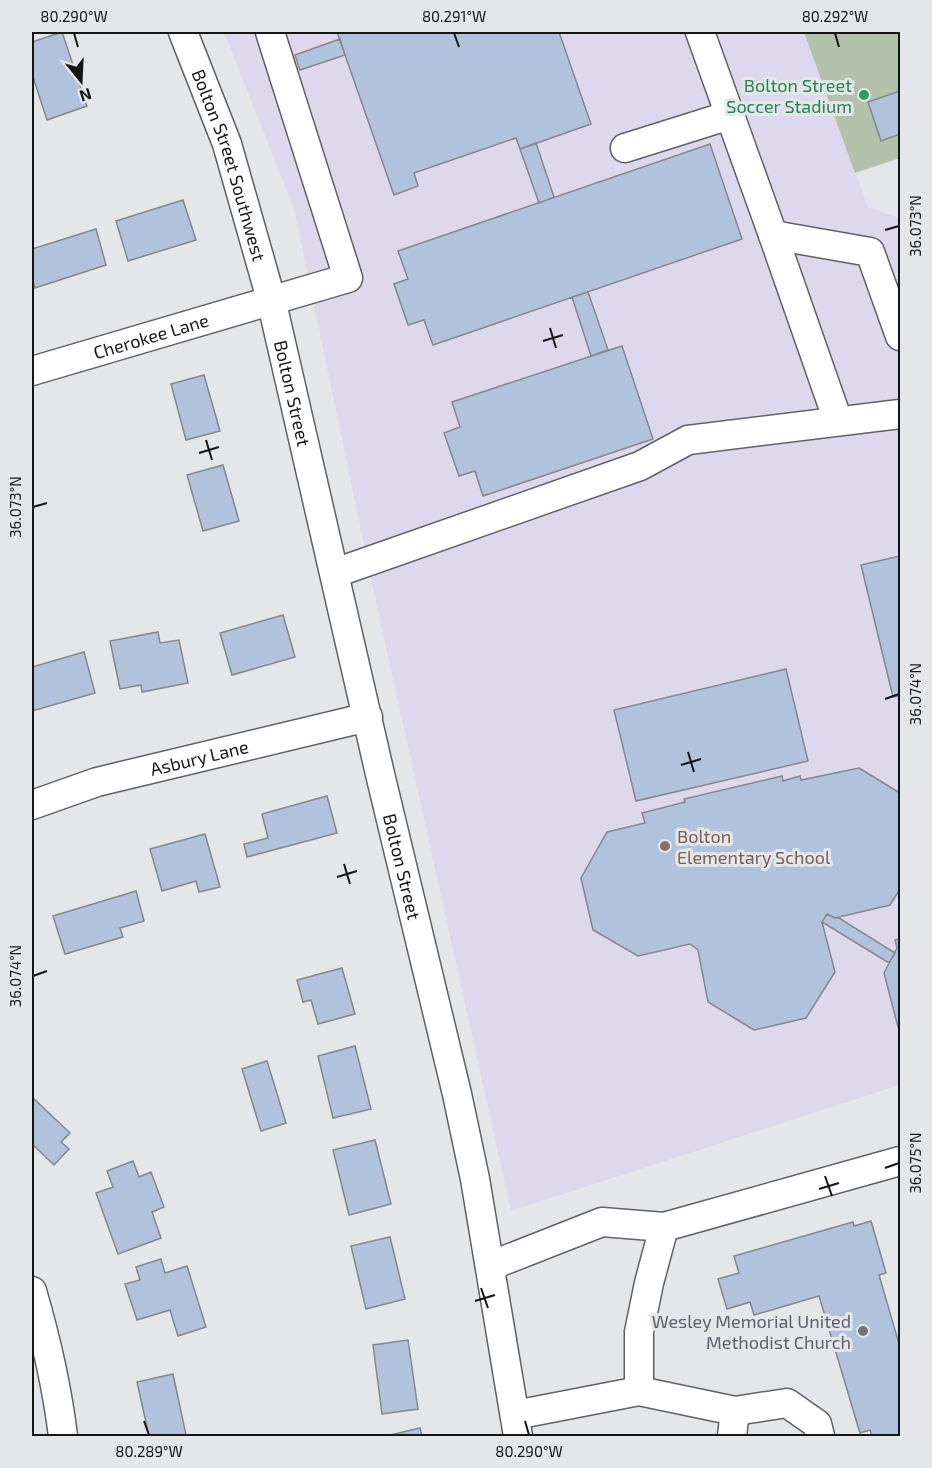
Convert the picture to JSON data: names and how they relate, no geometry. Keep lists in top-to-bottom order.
{
  "streets": {
    "street": [
      "Bolton Street Southwest",
      "Cherokee Lane",
      "Bolton Street",
      "Asbury Lane"
    ]
  },
  "crossings": [
    ["Bolton Street Southwest", "Cherokee Lane"],
    ["Bolton Street Southwest", "Bolton Street"],
    ["Cherokee Lane", "Bolton Street"],
    ["Bolton Street", "Asbury Lane"]
  ],
  "places": ["Bolton Street Soccer Stadium", "Bolton Elementary School", "Wesley Memorial United Methodist Church"],
  "north": "bottom",
  "coordinates": [
    "80.290°W",
    "80.291°W",
    "80.292°W",
    "36.073°N",
    "36.074°N",
    "36.075°N",
    "80.289°W"
  ]
}
